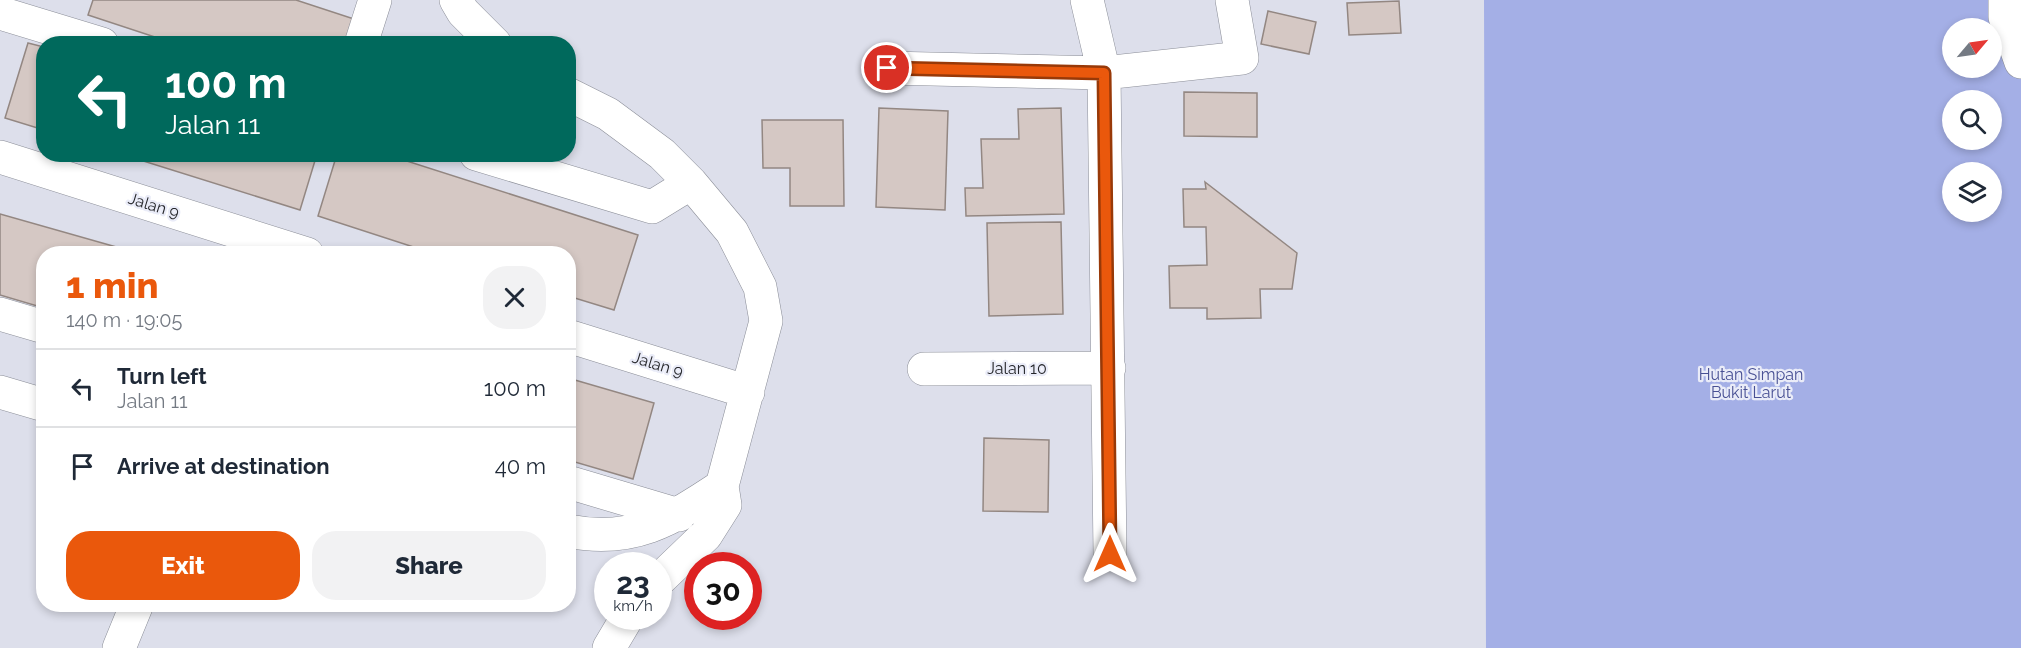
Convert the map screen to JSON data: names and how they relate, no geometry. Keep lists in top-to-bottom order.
{
  "streets": {
    "street": ["Jalan 9", "Jalan 10"]
  },
  "parks": ["Hutan Simpan Bukit Larut"],
  "north": "top right",
  "page": {
    "turn": ["100 m", "Jalan 11"],
    "heading": ["1 min", "140 m · 19:05"],
    "list": [
      {
        "name": "Turn left",
        "note": "Jalan 11",
        "value": "100 m"
      },
      {
        "name": "Arrive at destination",
        "value": "40 m"
      }
    ],
    "buttons": ["Exit", "Share"],
    "speed": "23 km/h",
    "limit": "30"
  }
}
